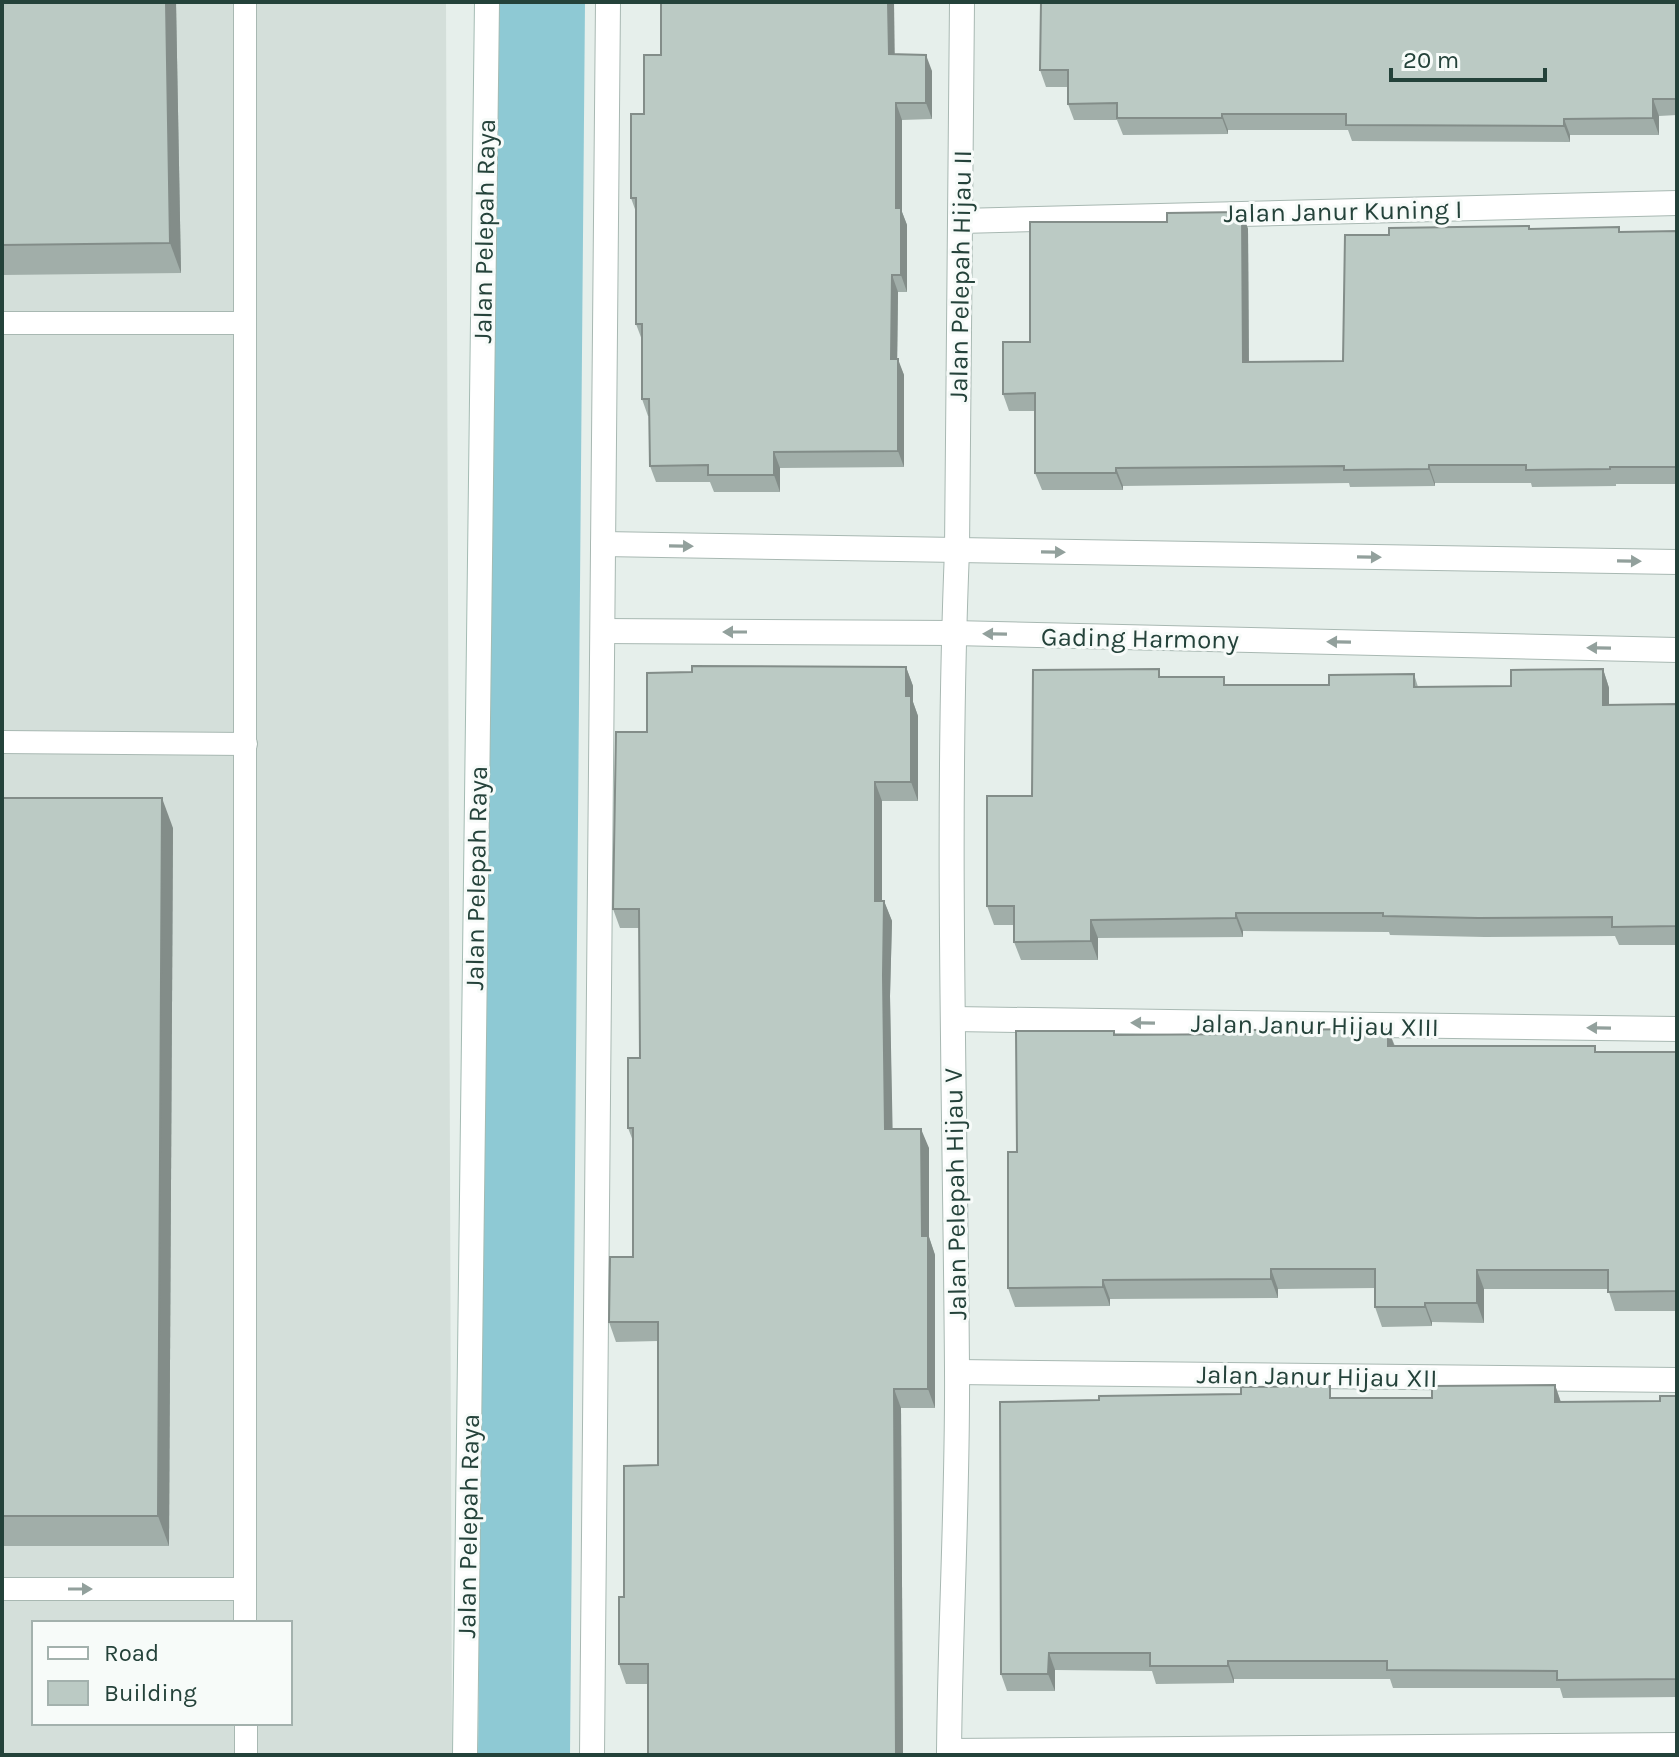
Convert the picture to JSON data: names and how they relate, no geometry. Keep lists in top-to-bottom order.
{
  "streets": {
    "street": [
      "Jalan Janur Kuning I",
      "Jalan Pelepah Raya",
      "Jalan Pelepah Hijau II",
      "Gading Harmony",
      "Jalan Janur Hijau XIII",
      "Jalan Pelepah Hijau V",
      "Jalan Janur Hijau XII"
    ]
  },
  "crossings": [
    ["Jalan Janur Kuning I", "Jalan Pelepah Hijau II"],
    ["Jalan Pelepah Hijau II", "Gading Harmony"],
    ["Jalan Pelepah Hijau II", "Jalan Pelepah Hijau V"],
    ["Gading Harmony", "Jalan Pelepah Hijau V"],
    ["Jalan Janur Hijau XIII", "Jalan Pelepah Hijau V"],
    ["Jalan Pelepah Hijau V", "Jalan Janur Hijau XII"]
  ],
  "one_way": ["Jalan Janur Hijau XIII"],
  "legend": ["Road", "Building"],
  "scale_bar": "20 m"
}
